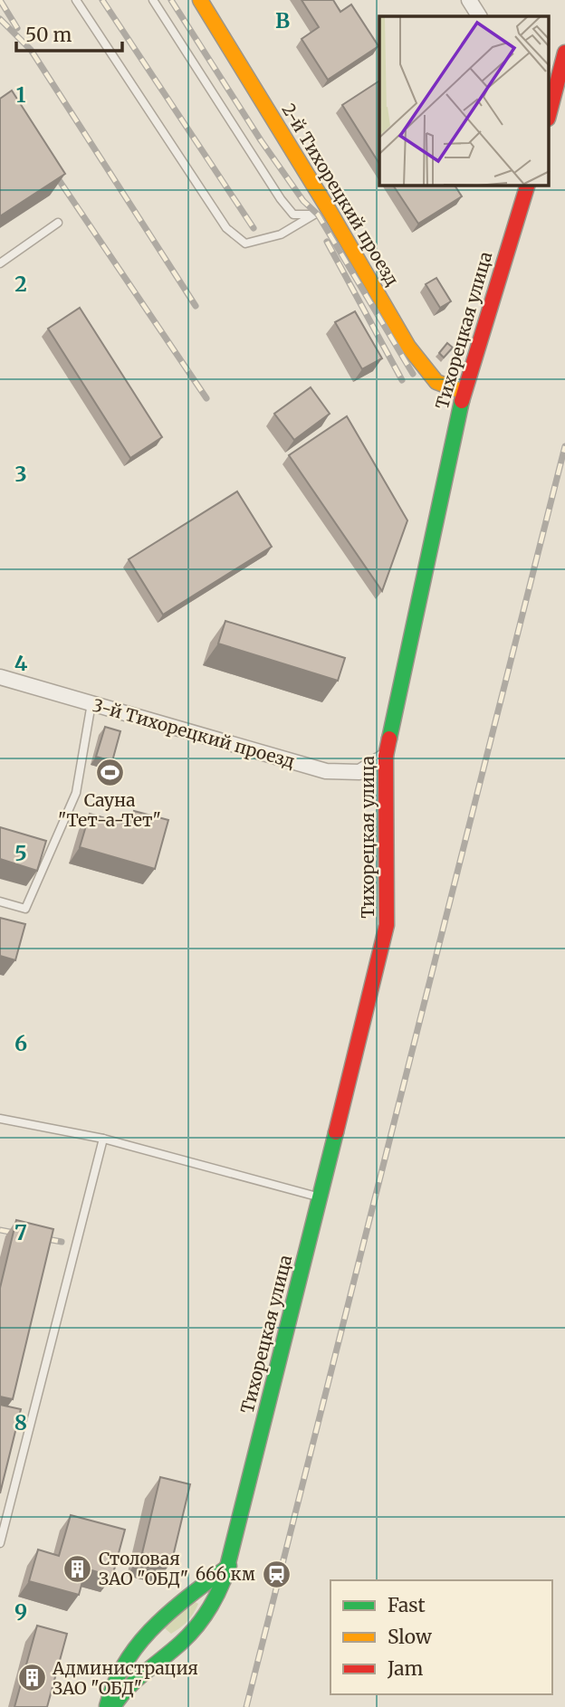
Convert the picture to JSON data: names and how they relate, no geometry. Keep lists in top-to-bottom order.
{
  "streets": {
    "street": ["2-й Тихорецкий проезд", "Тихорецкая улица", "3-й Тихорецкий проезд"]
  },
  "crossings": [
    ["2-й Тихорецкий проезд", "Тихорецкая улица"],
    ["Тихорецкая улица", "3-й Тихорецкий проезд"]
  ],
  "places": {
    "sports": ["Сауна \"Тет-а-Тет\""],
    "building": ["Столовая ЗАО \"ОБД\"", "Администрация ЗАО \"ОБД\""],
    "station": ["666 км"]
  },
  "legend": ["Fast", "Slow", "Jam"],
  "scale_bar": "50 m",
  "grid": {
    "columns": ["B"],
    "rows": [
      "1",
      "2",
      "3",
      "4",
      "5",
      "6",
      "7",
      "8",
      "9"
    ]
  }
}
